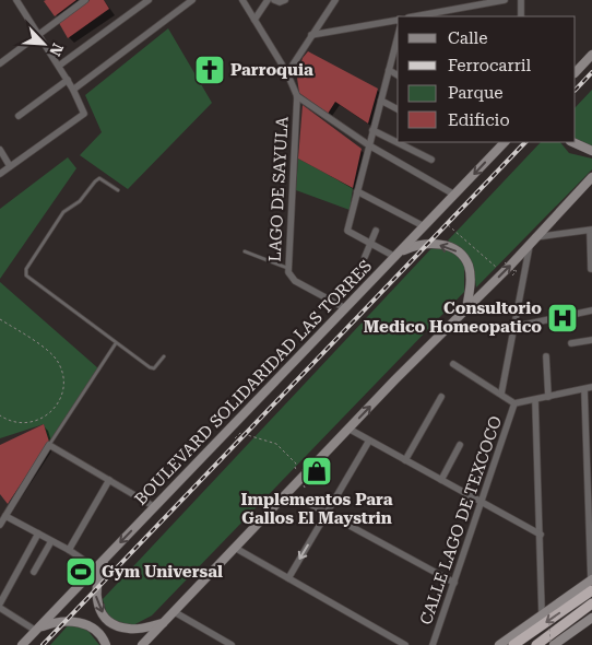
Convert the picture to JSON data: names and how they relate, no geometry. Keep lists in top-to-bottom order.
{
  "streets": {
    "main road": ["BOULEVARD SOLIDARIDAD LAS TORRES"],
    "street": ["LAGO DE SAYULA", "CALLE LAGO DE TEXCOCO"]
  },
  "crossings": [
    ["LAGO DE SAYULA", "BOULEVARD SOLIDARIDAD LAS TORRES"]
  ],
  "places": {
    "church": ["Parroquia"],
    "hospital": ["Consultorio Medico Homeopatico"],
    "shop": ["Implementos Para Gallos El Maystrin"],
    "sports": ["Gym Universal"]
  },
  "legend": [
    "Calle",
    "Ferrocarril",
    "Parque",
    "Edificio"
  ],
  "north": "bottom right"
}
